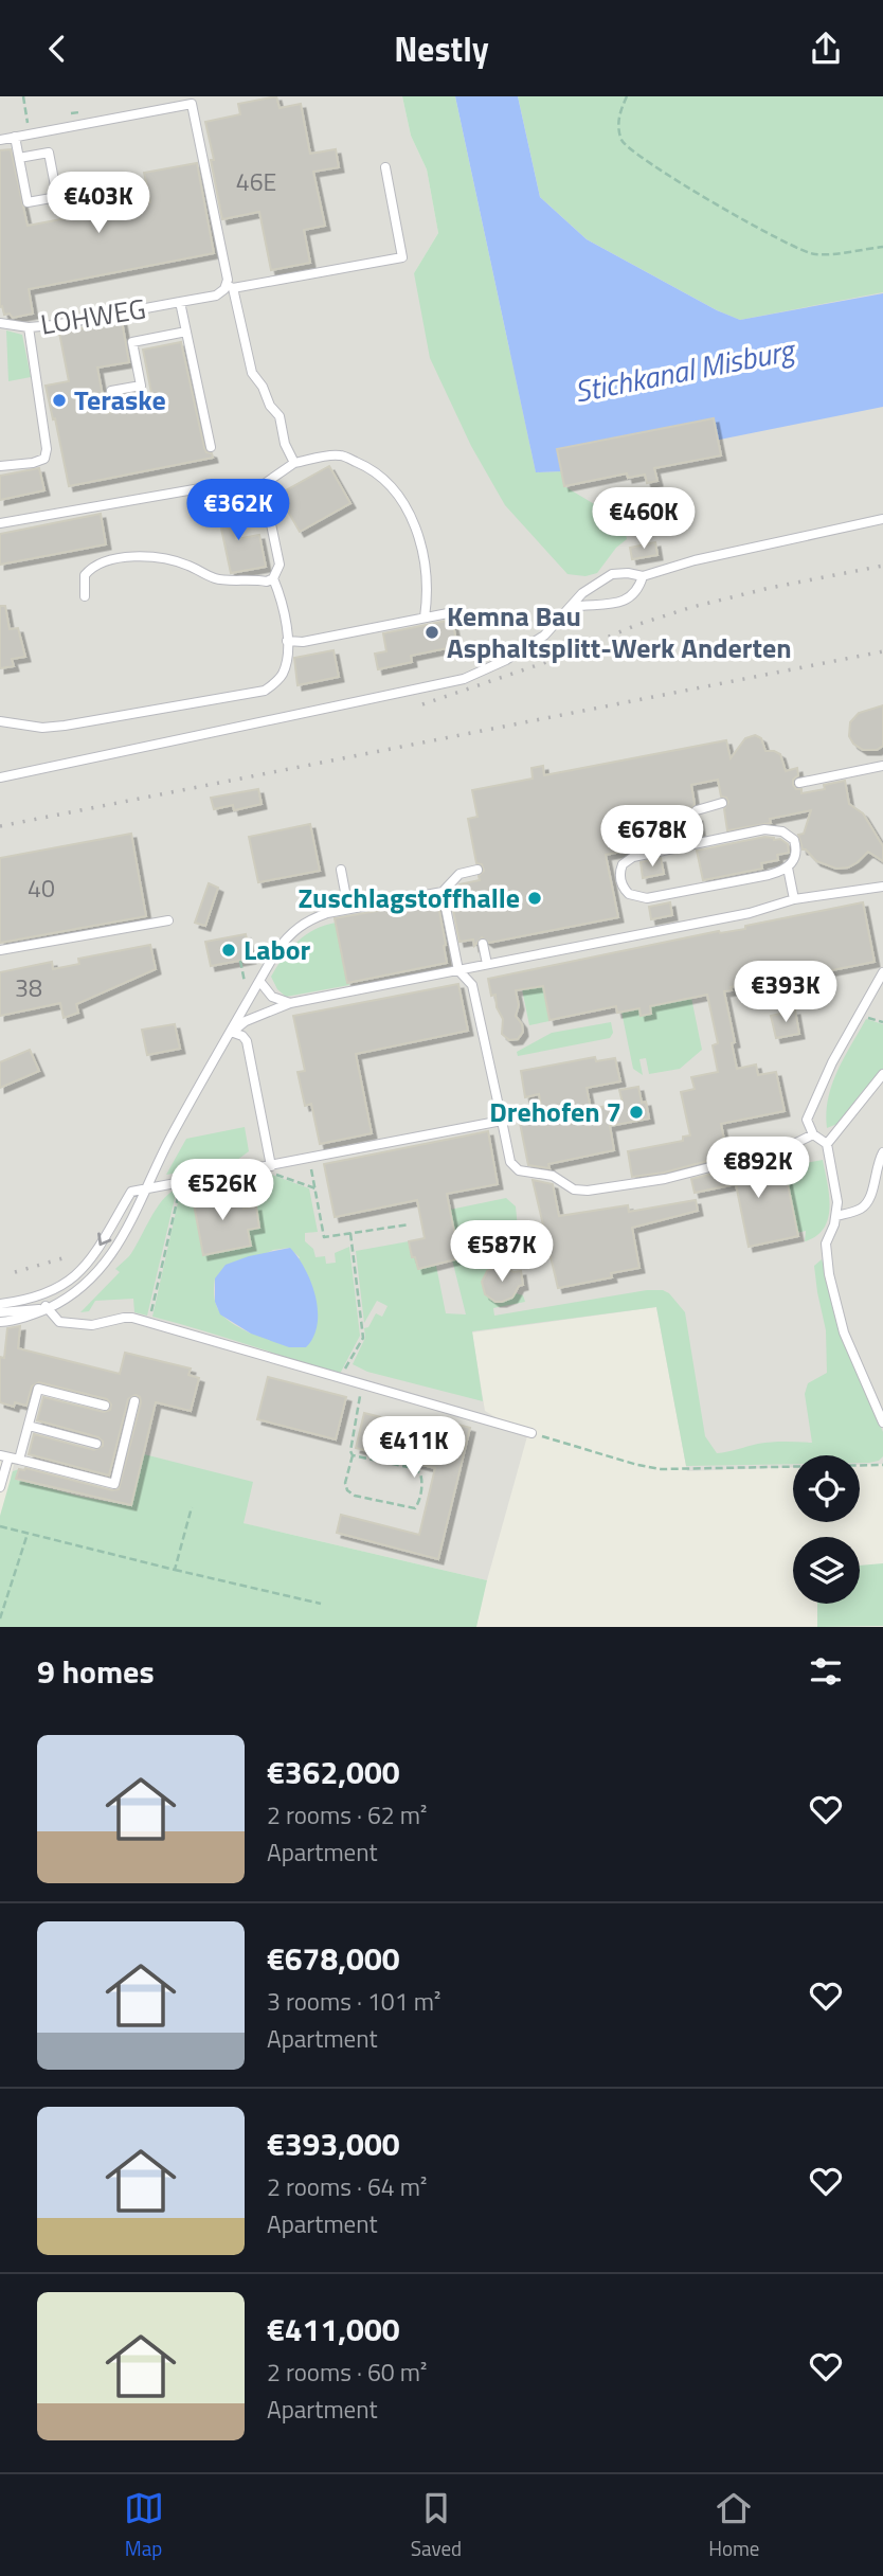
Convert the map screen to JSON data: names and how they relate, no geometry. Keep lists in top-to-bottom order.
{
  "streets": {
    "lane": ["LOHWEG"]
  },
  "water": ["Stichkanal Misburg"],
  "places": [
    "Teraske",
    "Kemna Bau Asphaltsplitt-Werk Anderten",
    "Zuschlagstoffhalle",
    "Labor",
    "Drehofen 7"
  ],
  "house_numbers": ["46E", "40", "38"],
  "page": {
    "header": "Nestly",
    "price": [
      "€403K",
      "€362K",
      "€460K",
      "€678K",
      "€393K",
      "€892K",
      "€526K",
      "€587K",
      "€411K"
    ],
    "heading": "9 homes",
    "list": [
      {
        "name": "€362,000",
        "note": "2 rooms · 62 m² · Apartment"
      },
      {
        "name": "€678,000",
        "note": "3 rooms · 101 m² · Apartment"
      },
      {
        "name": "€393,000",
        "note": "2 rooms · 64 m² · Apartment"
      },
      {
        "name": "€411,000",
        "note": "2 rooms · 60 m² · Apartment"
      }
    ],
    "tabs": ["Map", "Saved", "Home"]
  }
}
